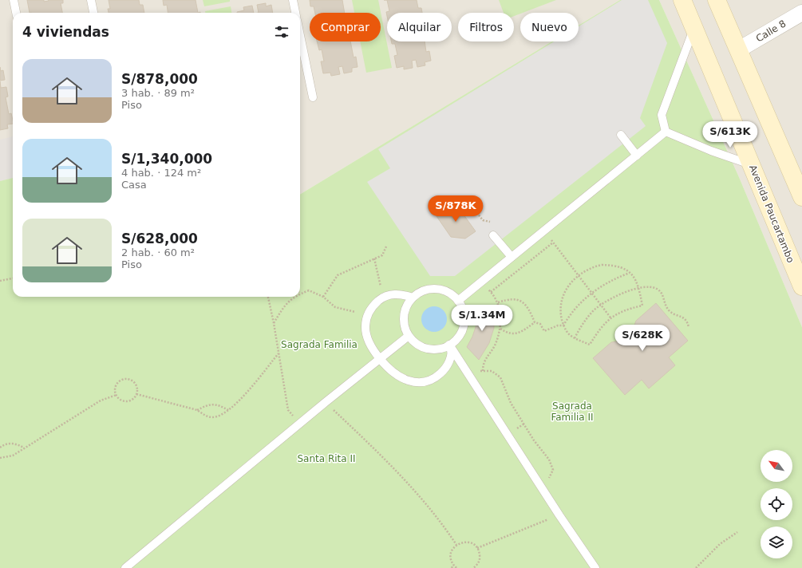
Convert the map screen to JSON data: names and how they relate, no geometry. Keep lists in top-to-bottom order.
{
  "streets": {
    "main road": ["Avenida Paucartambo"],
    "street": ["Calle 8"]
  },
  "parks": ["Sagrada Familia", "Sagrada Familia II", "Santa Rita II"],
  "north": "top left",
  "page": {
    "chip": [
      "Comprar",
      "Alquilar",
      "Filtros",
      "Nuevo"
    ],
    "heading": "4 viviendas",
    "list": [
      {
        "name": "S/878,000",
        "note": "3 hab. · 89 m² · Piso"
      },
      {
        "name": "S/1,340,000",
        "note": "4 hab. · 124 m² · Casa"
      },
      {
        "name": "S/628,000",
        "note": "2 hab. · 60 m² · Piso"
      }
    ],
    "price": [
      "S/613K",
      "S/878K",
      "S/1.34M",
      "S/628K"
    ]
  }
}
